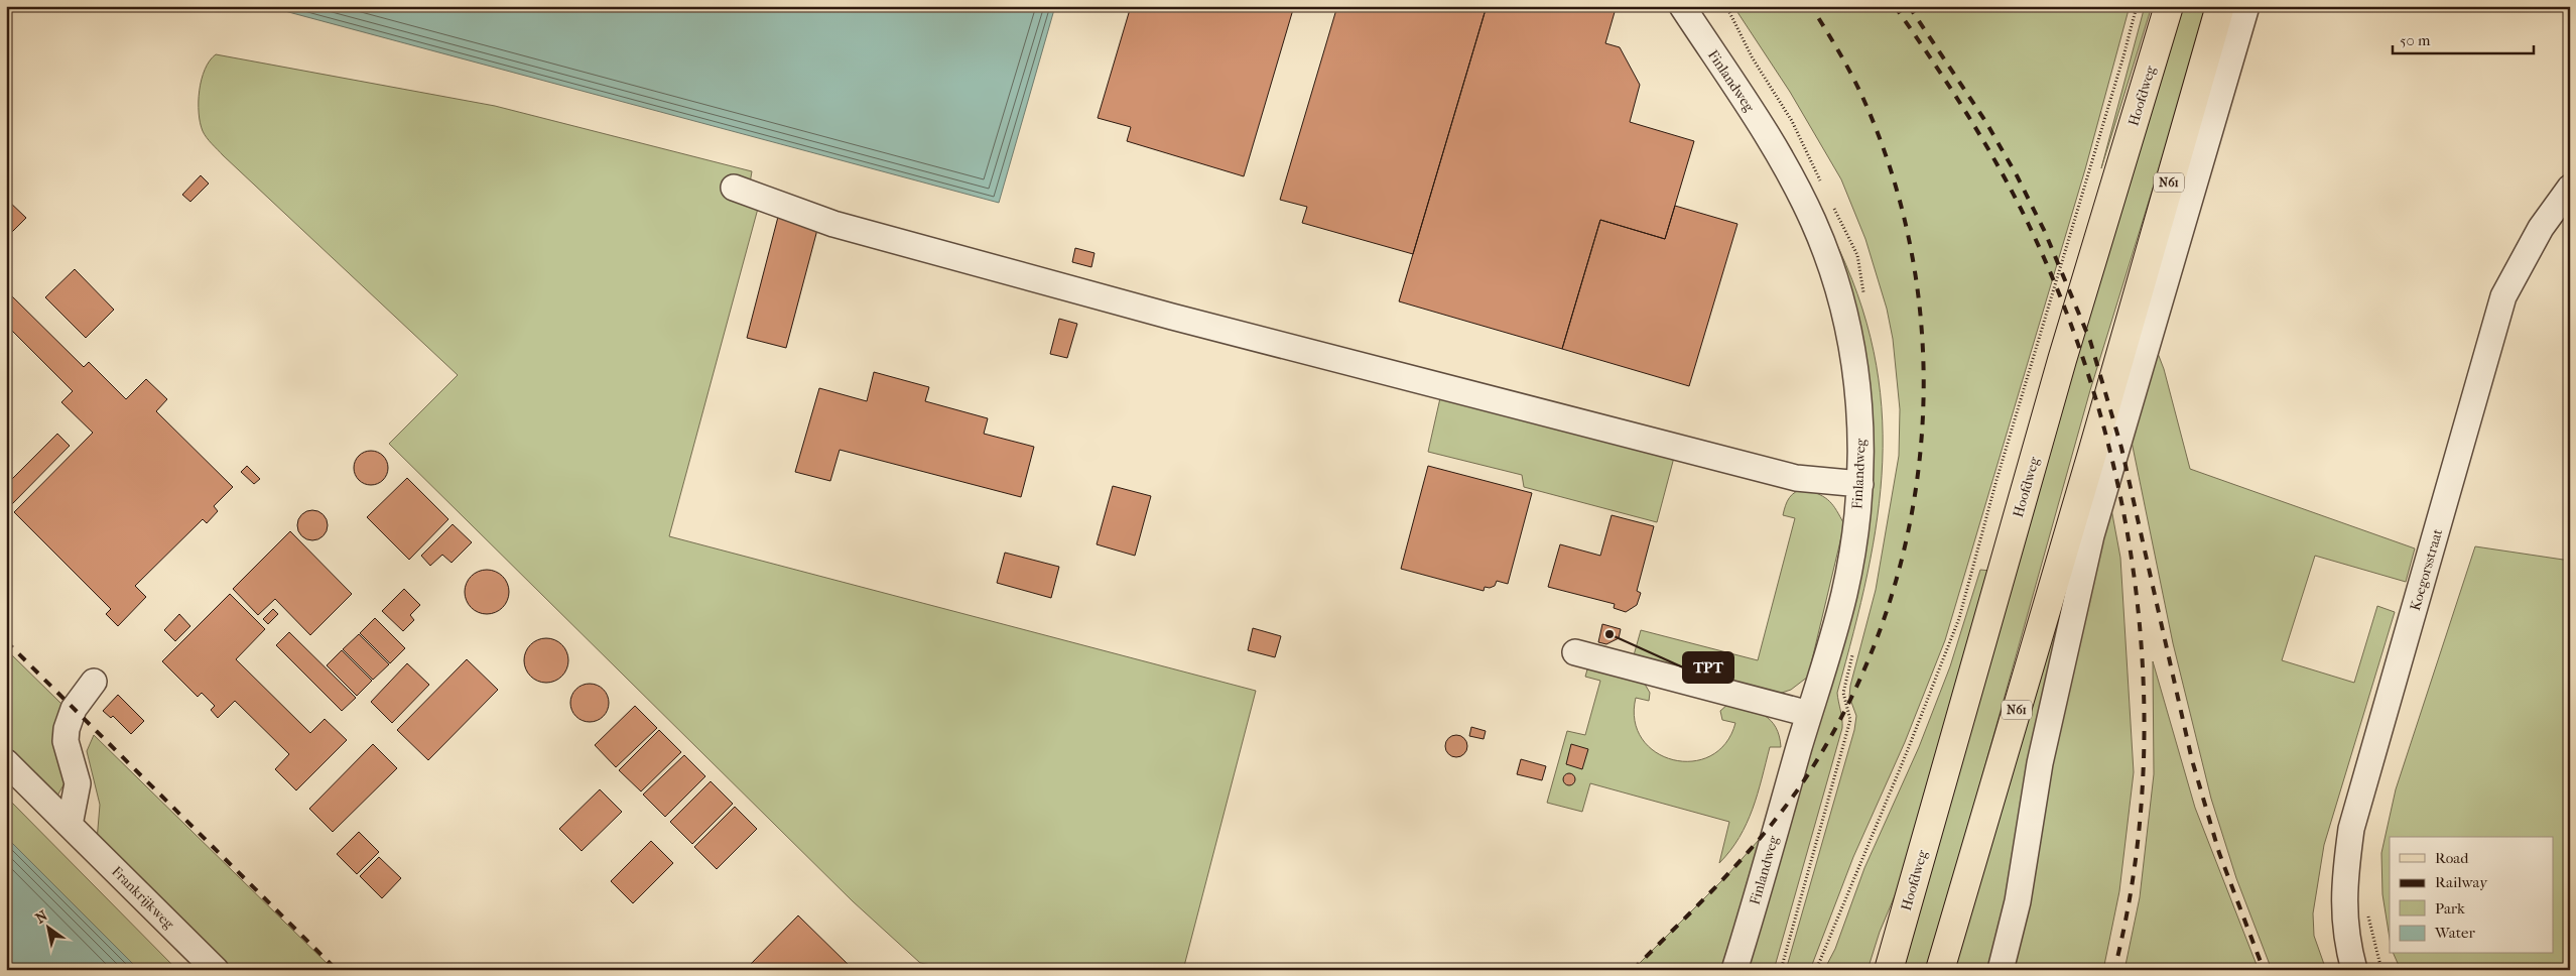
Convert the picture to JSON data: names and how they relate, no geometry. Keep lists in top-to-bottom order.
{
  "streets": {
    "main road": ["Hoofdweg", "N61"],
    "street": ["Finlandweg", "Koegorsstraat", "Frankrijkweg"]
  },
  "places": ["TPT"],
  "legend": [
    "Road",
    "Railway",
    "Park",
    "Water"
  ],
  "scale_bar": "50 m",
  "north": "top left"
}
